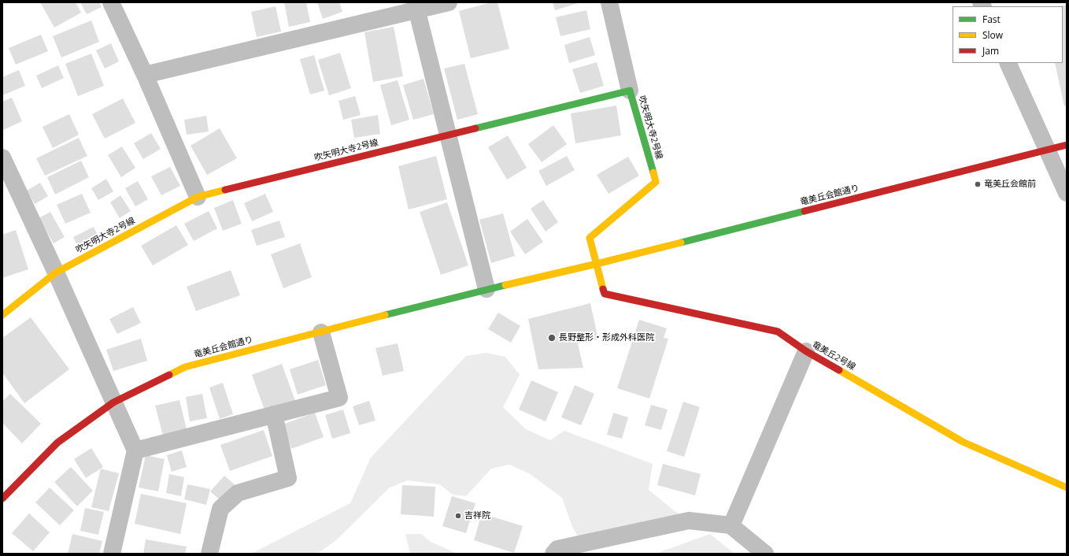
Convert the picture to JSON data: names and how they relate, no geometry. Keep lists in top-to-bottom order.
{
  "streets": {
    "street": ["吹矢明大寺2号線", "竜美丘会館通り", "竜美丘2号線"]
  },
  "crossings": [
    ["吹矢明大寺2号線", "竜美丘会館通り"],
    ["吹矢明大寺2号線", "竜美丘2号線"],
    ["竜美丘会館通り", "竜美丘2号線"]
  ],
  "places": ["竜美丘会館前", "長野整形・形成外科医院", "吉祥院"],
  "legend": ["Fast", "Slow", "Jam"]
}
